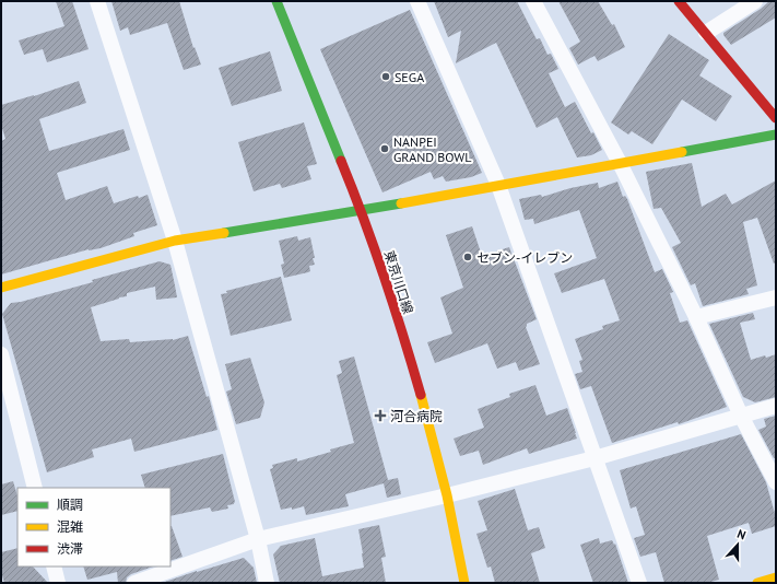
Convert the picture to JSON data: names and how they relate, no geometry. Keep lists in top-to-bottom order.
{
  "streets": {
    "street": ["東京川口線"]
  },
  "places": {
    "other": ["SEGA", "NANPEI GRAND BOWL", "セブン-イレブン"],
    "health": ["河合病院"]
  },
  "legend": ["順調", "混雑", "渋滞"],
  "north": "top"
}
